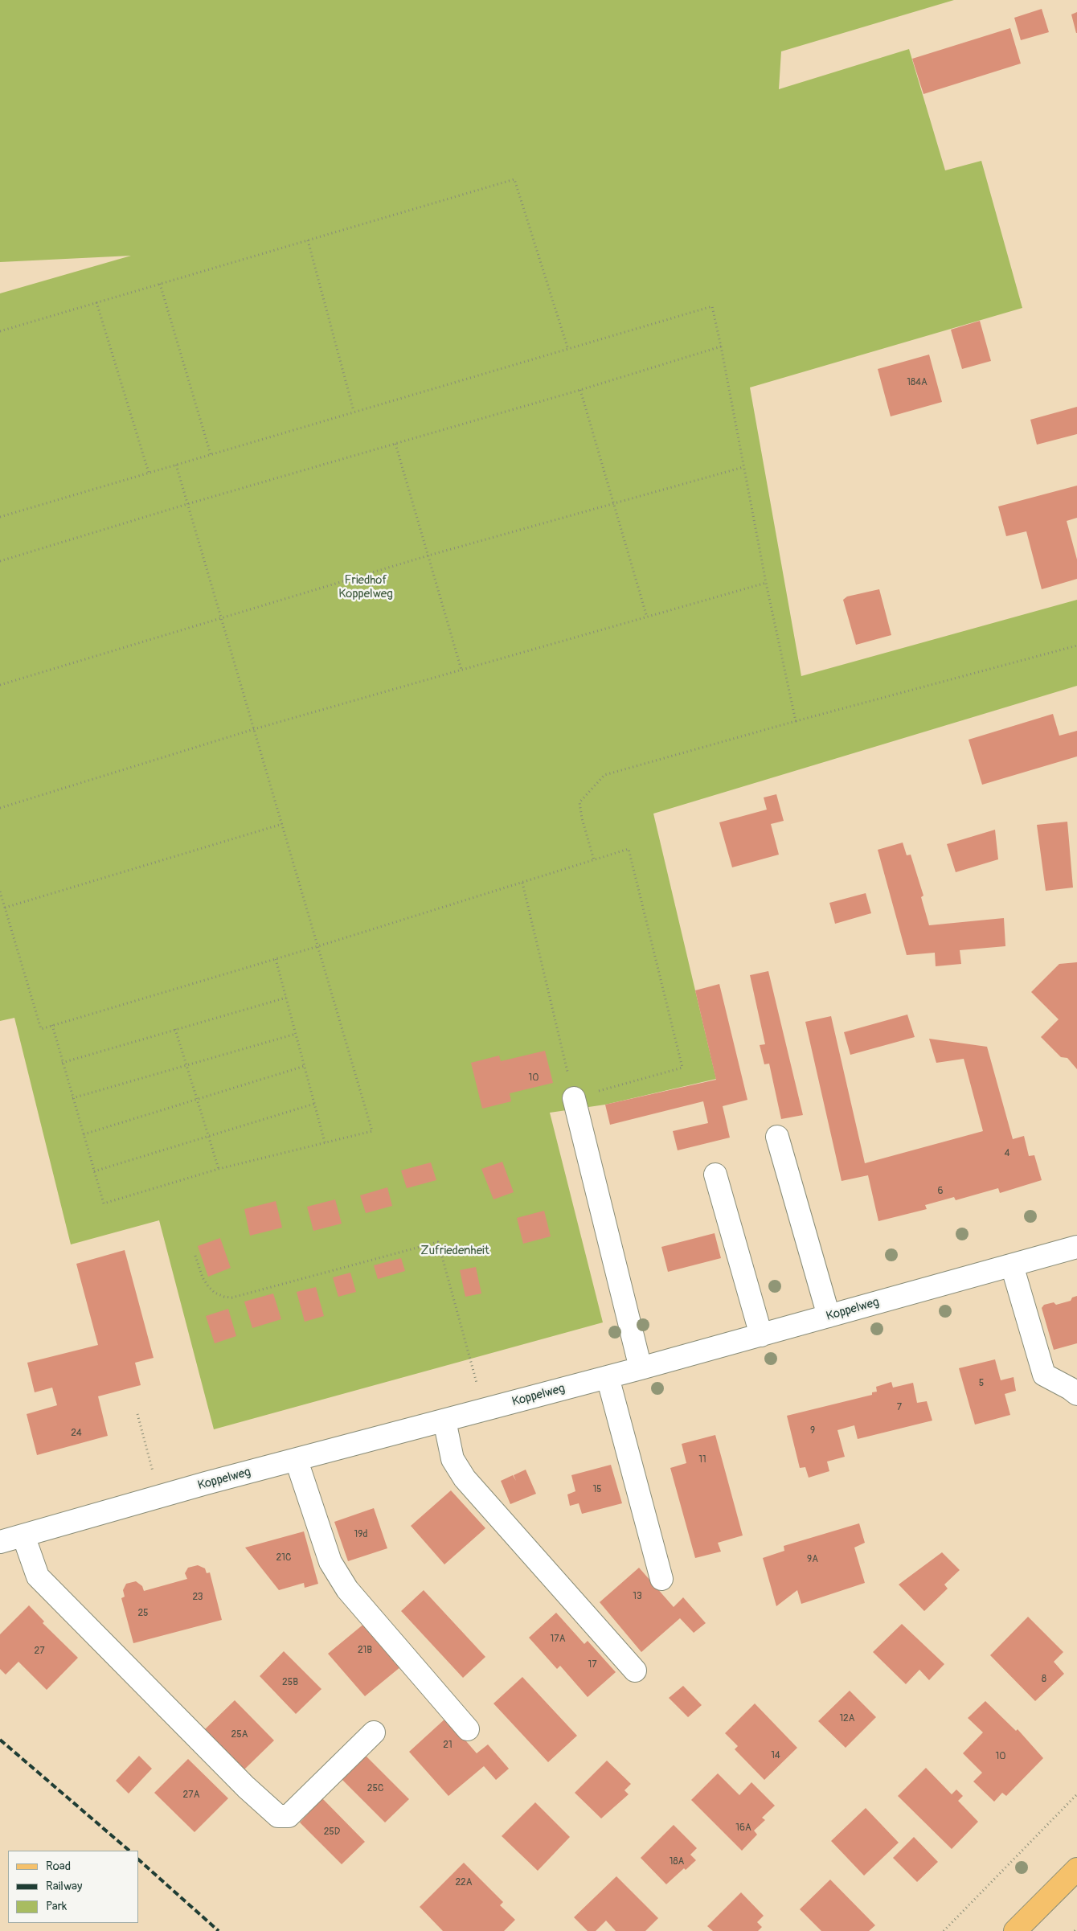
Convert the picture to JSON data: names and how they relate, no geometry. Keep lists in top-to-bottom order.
{
  "streets": {
    "street": ["Koppelweg"]
  },
  "parks": ["Friedhof Koppelweg", "Zufriedenheit"],
  "house_numbers": [
    "184A",
    "10",
    "4",
    "6",
    "5",
    "7",
    "9",
    "24",
    "11",
    "15",
    "19d",
    "21C",
    "9A",
    "13",
    "23",
    "25",
    "17A",
    "21B",
    "27",
    "17",
    "8",
    "25B",
    "12A",
    "25A",
    "21",
    "14",
    "10",
    "25C",
    "27A",
    "16A",
    "25D",
    "18A",
    "22A"
  ],
  "legend": ["Road", "Railway", "Park"]
}
